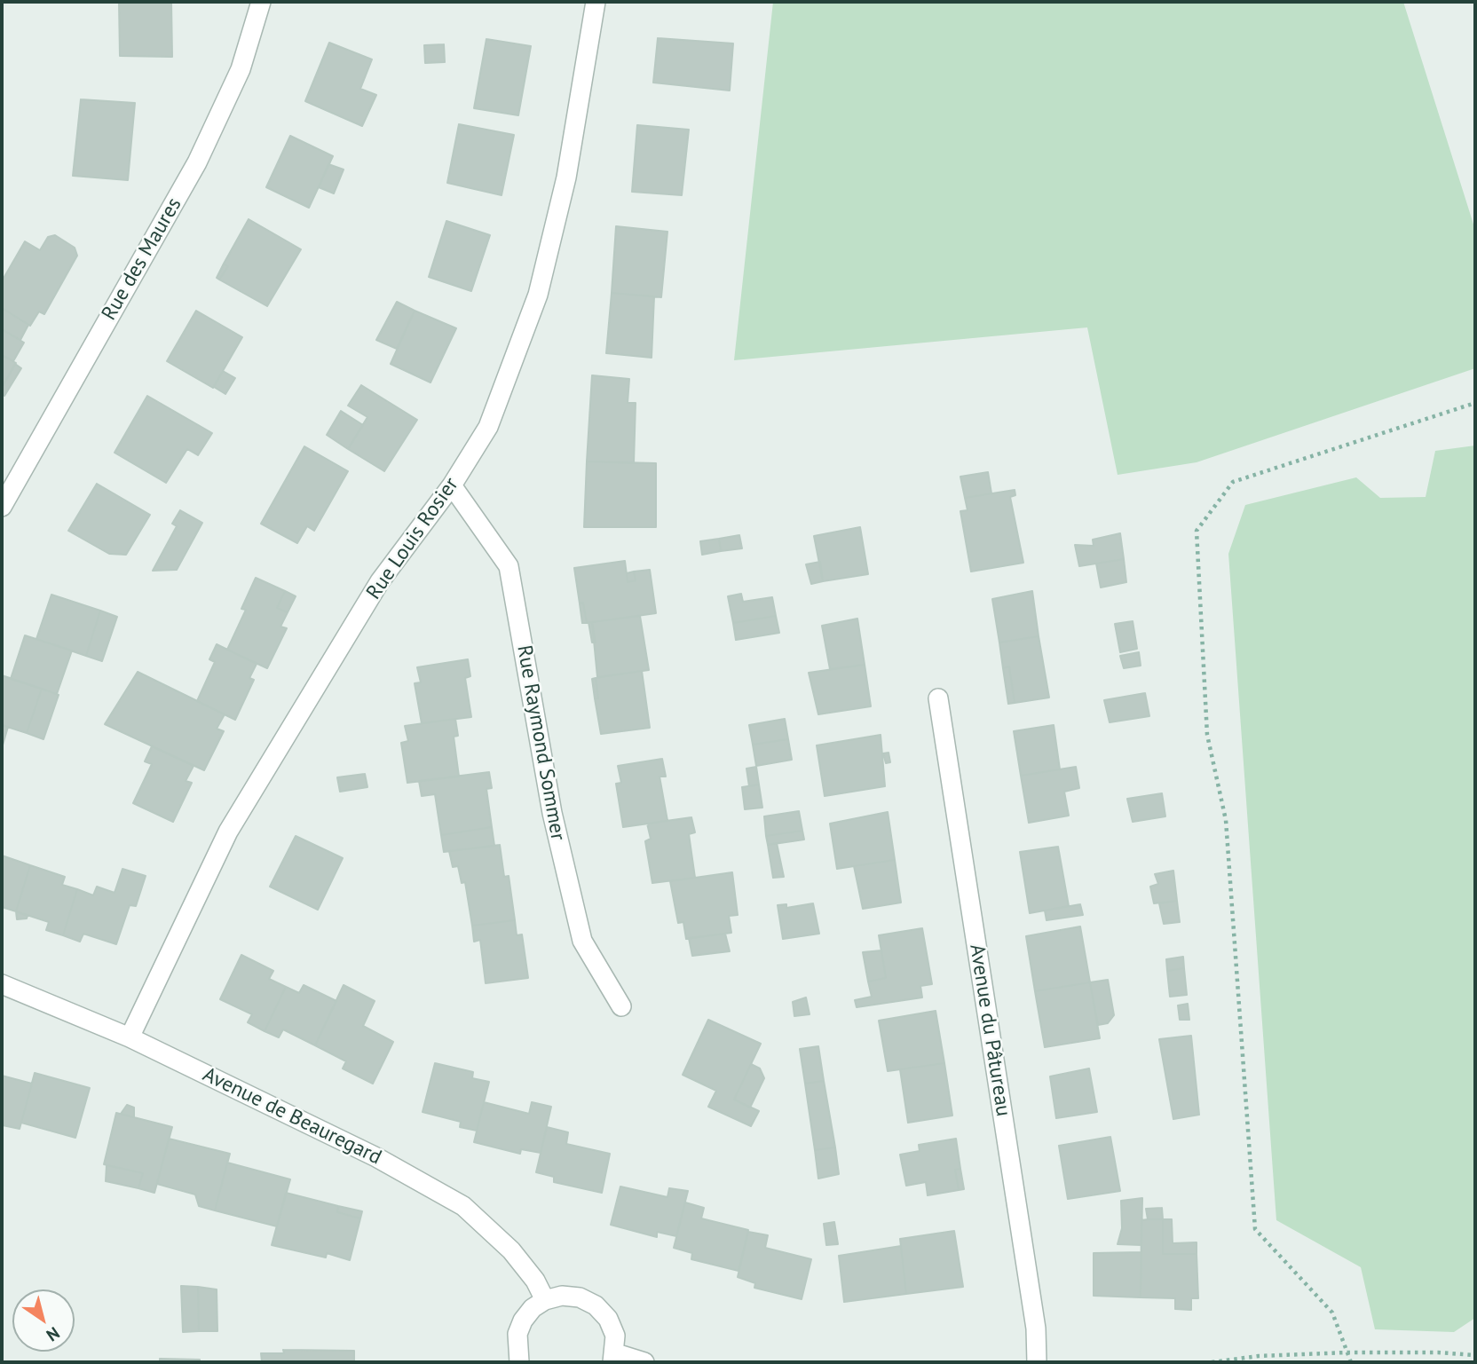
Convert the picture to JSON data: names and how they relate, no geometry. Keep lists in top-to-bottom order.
{
  "streets": {
    "street": [
      "Rue des Maures",
      "Rue Louis Rosier",
      "Rue Raymond Sommer",
      "Avenue du Pâtureau",
      "Avenue de Beauregard"
    ]
  },
  "crossings": [
    ["Rue Louis Rosier", "Rue Raymond Sommer"],
    ["Rue Louis Rosier", "Avenue de Beauregard"]
  ],
  "north": "bottom right"
}
